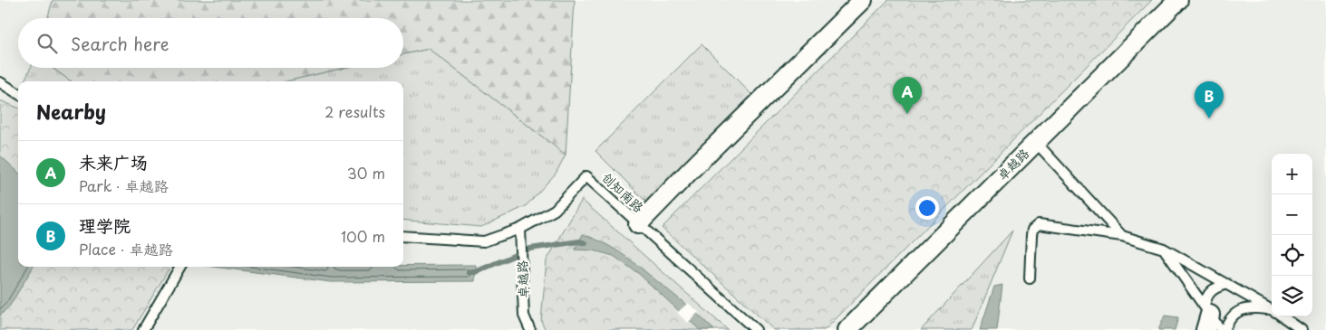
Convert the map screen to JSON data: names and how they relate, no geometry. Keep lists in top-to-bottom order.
{
  "streets": {
    "street": ["卓越路"],
    "lane": ["创知南路"]
  },
  "crossings": [
    ["卓越路", "创知南路"]
  ],
  "page": {
    "search": "Search here",
    "pins": ["A", "B"],
    "heading": ["Nearby", "2 results"],
    "list": [
      {
        "mark": "A",
        "name": "未来广场",
        "note": "Park · 卓越路",
        "value": "30 m"
      },
      {
        "mark": "B",
        "name": "理学院",
        "note": "Place · 卓越路",
        "value": "100 m"
      }
    ],
    "map_buttons": ["+", "−"]
  }
}
